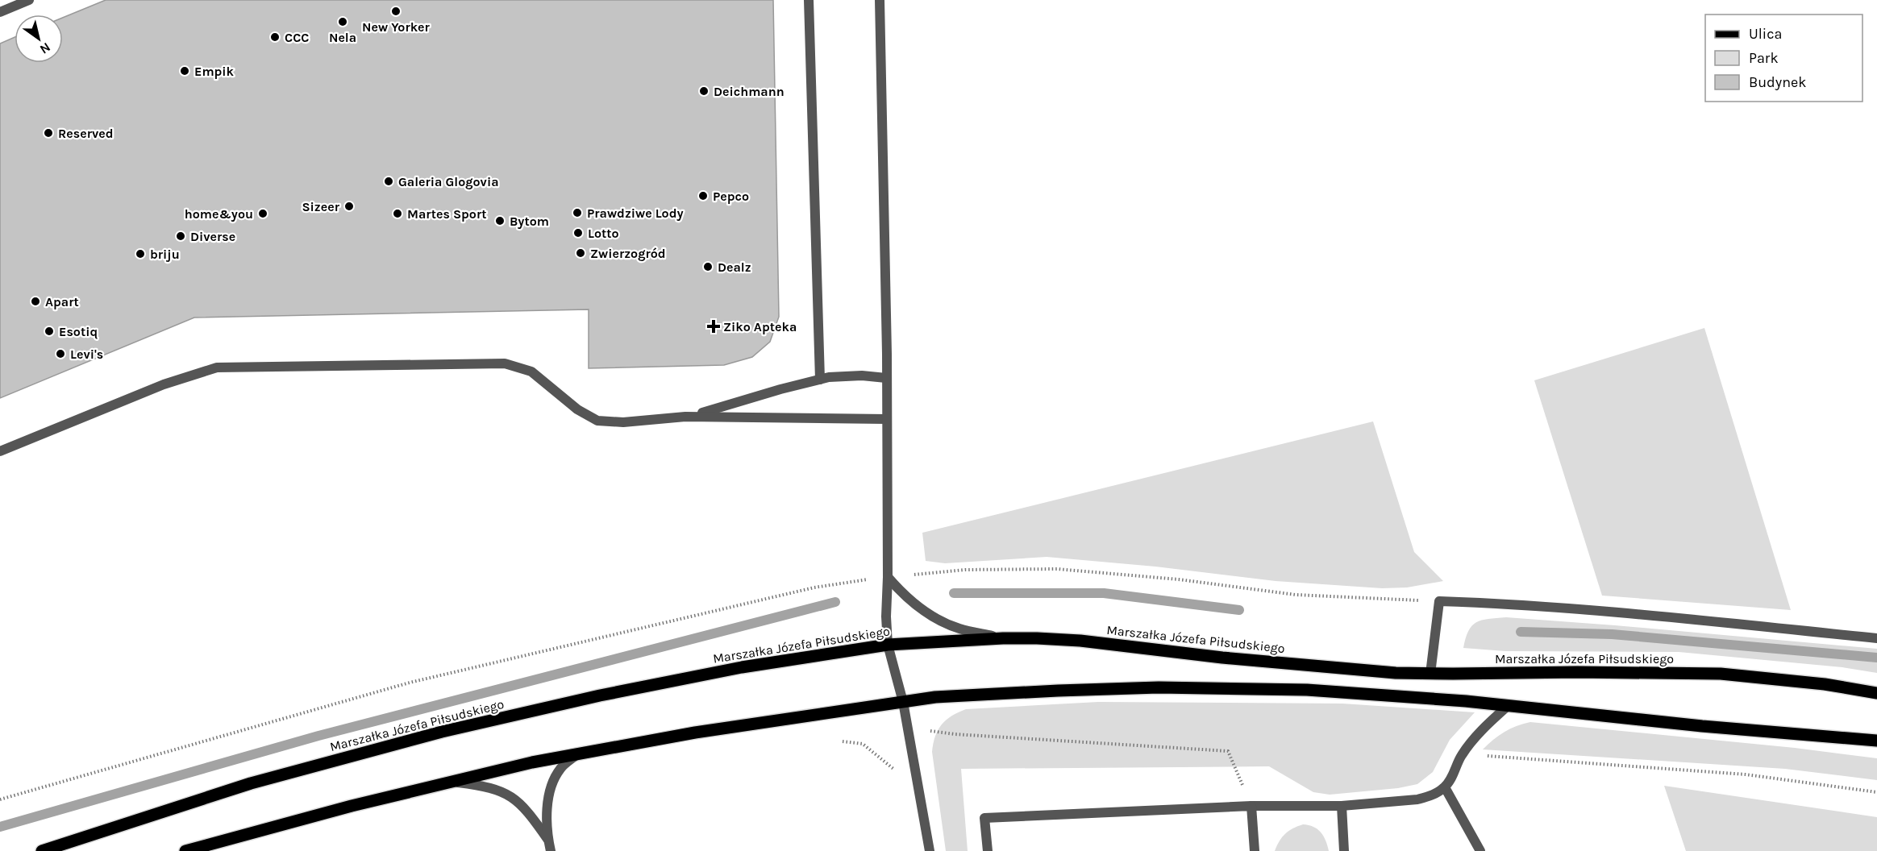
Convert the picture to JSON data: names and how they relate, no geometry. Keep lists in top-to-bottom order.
{
  "streets": {
    "main road": ["Marszałka Józefa Piłsudskiego"]
  },
  "places": {
    "other": [
      "New Yorker",
      "Nela",
      "CCC",
      "Empik",
      "Deichmann",
      "Reserved",
      "Galeria Glogovia",
      "Pepco",
      "Sizeer",
      "Prawdziwe Lody",
      "home&you",
      "Martes Sport",
      "Bytom",
      "Lotto",
      "Diverse",
      "Zwierzogród",
      "briju",
      "Dealz",
      "Apart",
      "Esotiq",
      "Levi's"
    ],
    "health": ["Ziko Apteka"]
  },
  "legend": ["Ulica", "Park", "Budynek"],
  "north": "bottom right"
}
